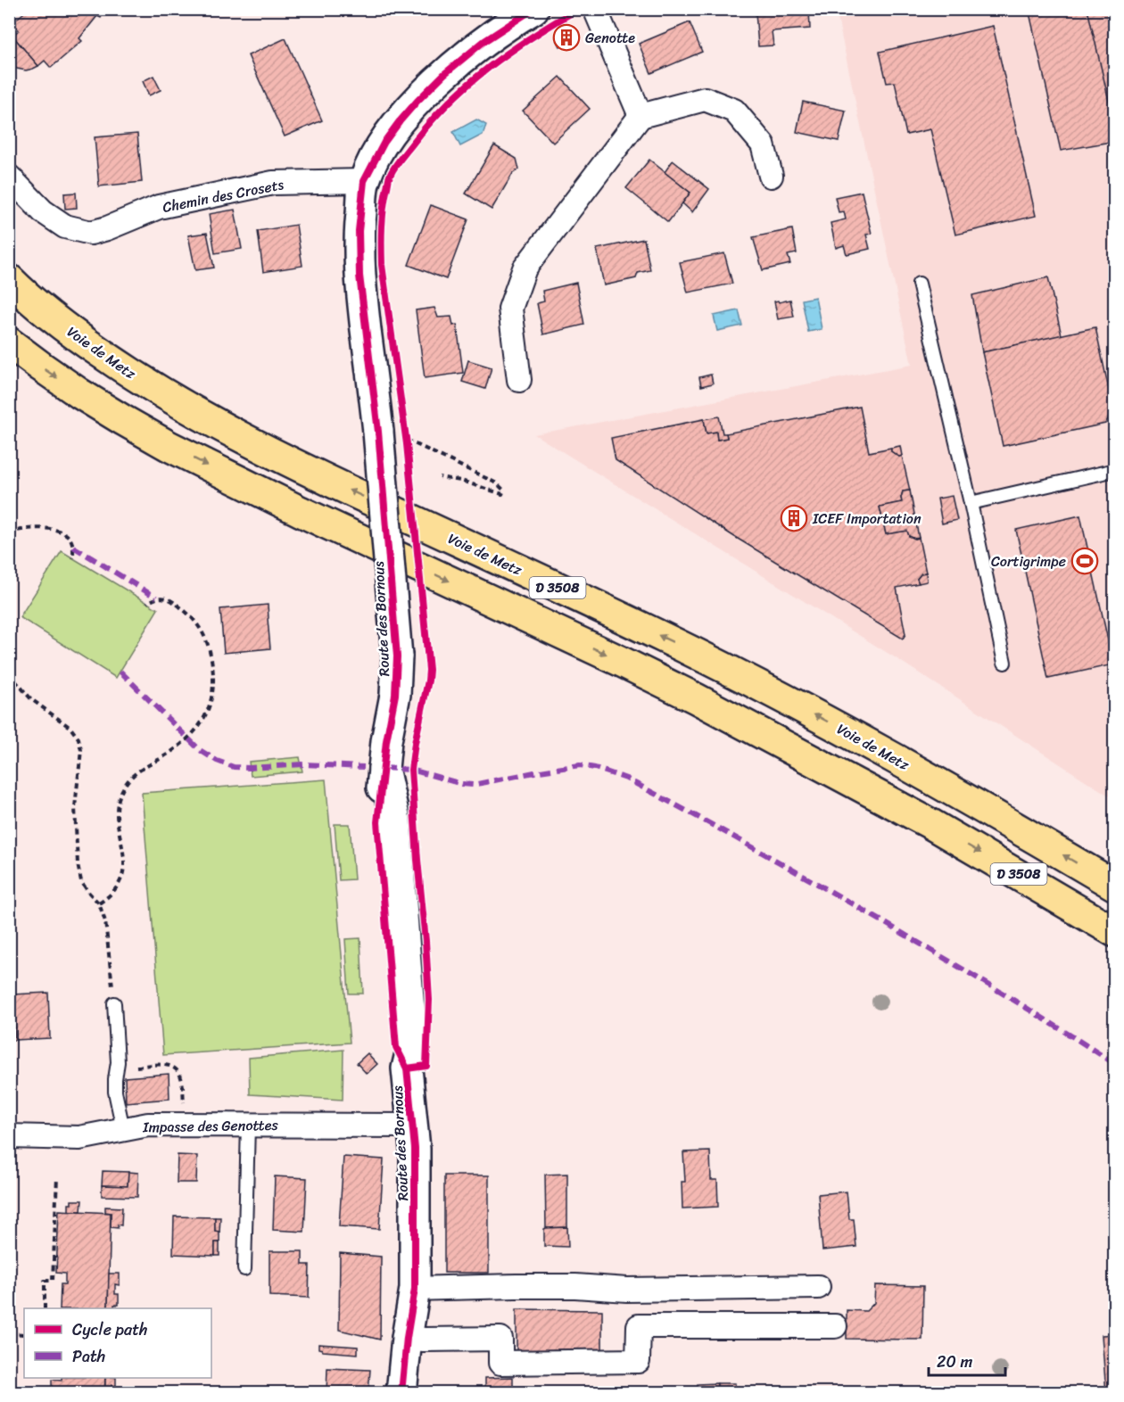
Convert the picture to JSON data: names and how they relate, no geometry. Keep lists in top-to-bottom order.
{
  "streets": {
    "highway": ["Voie de Metz", "D 3508"],
    "street": ["Chemin des Crosets", "Route des Bornous", "Impasse des Genottes"]
  },
  "crossings": [
    ["Chemin des Crosets", "Route des Bornous"],
    ["Route des Bornous", "Impasse des Genottes"]
  ],
  "places": {
    "building": ["Genotte", "ICEF Importation"],
    "sports": ["Cortigrimpe"]
  },
  "legend": ["Cycle path", "Path"],
  "scale_bar": "20 m"
}
